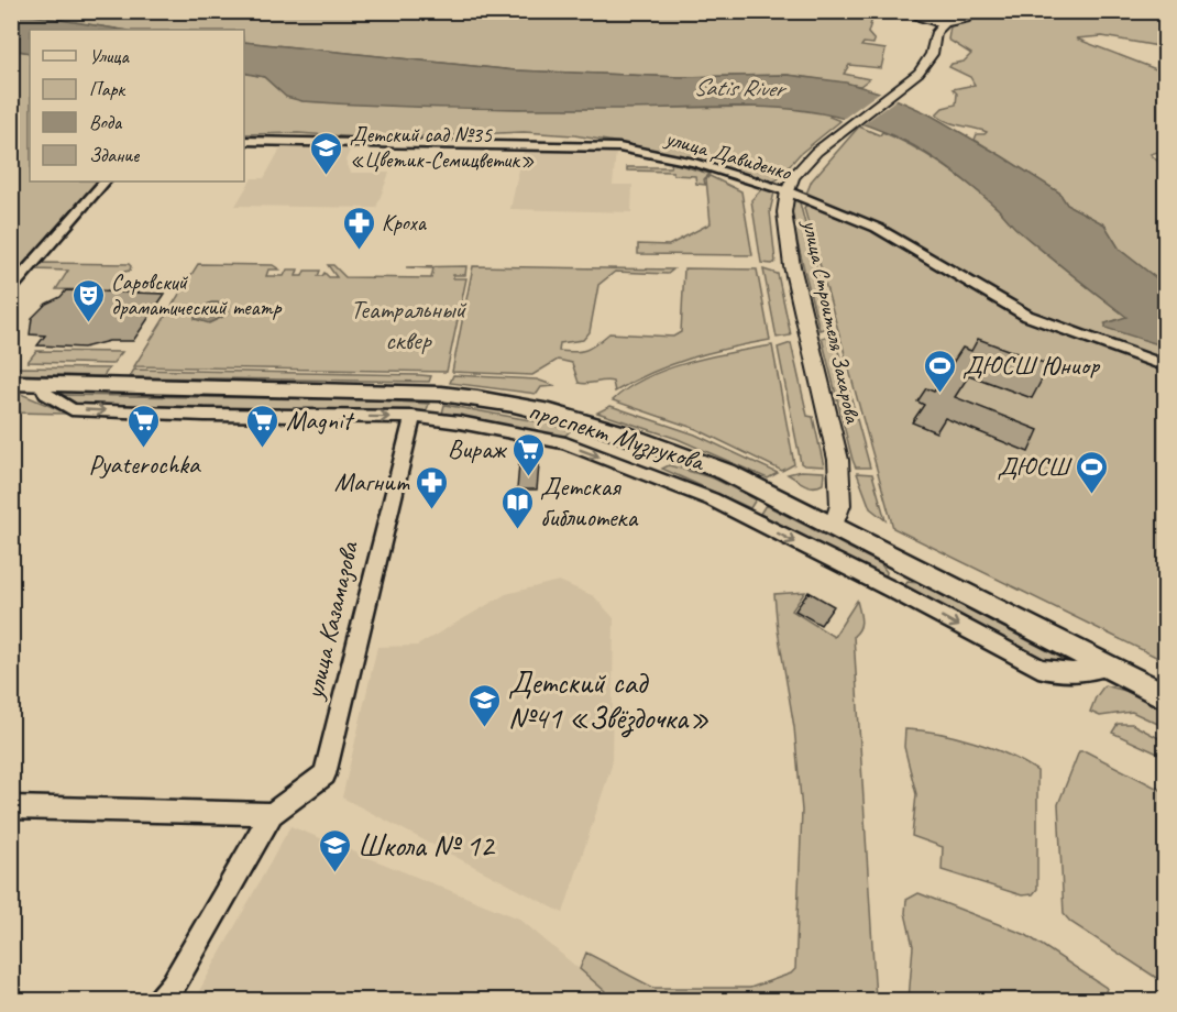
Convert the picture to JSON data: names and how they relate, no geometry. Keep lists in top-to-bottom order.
{
  "streets": {
    "main road": ["проспект Музрукова"],
    "street": ["улица Давиденко", "улица Строителя Захарова", "улица Казамазова"]
  },
  "crossings": [
    ["улица Давиденко", "улица Строителя Захарова"],
    ["улица Строителя Захарова", "проспект Музрукова"]
  ],
  "water": ["Satis River"],
  "parks": ["Театральный сквер"],
  "places": {
    "school or university": ["Детский сад №35 «Цветик-Семицветик»", "Детский сад №41 «Звёздочка»", "Школа № 12"],
    "pharmacy": ["Кроха", "Магнит"],
    "theatre": ["Саровский драматический театр"],
    "sports": ["ДЮСШ Юниор", "ДЮСШ"],
    "supermarket": ["Pyaterochka", "Magnit", "Вираж"],
    "library": ["Детская библиотека"]
  },
  "legend": [
    "Улица",
    "Парк",
    "Вода",
    "Здание"
  ]
}
